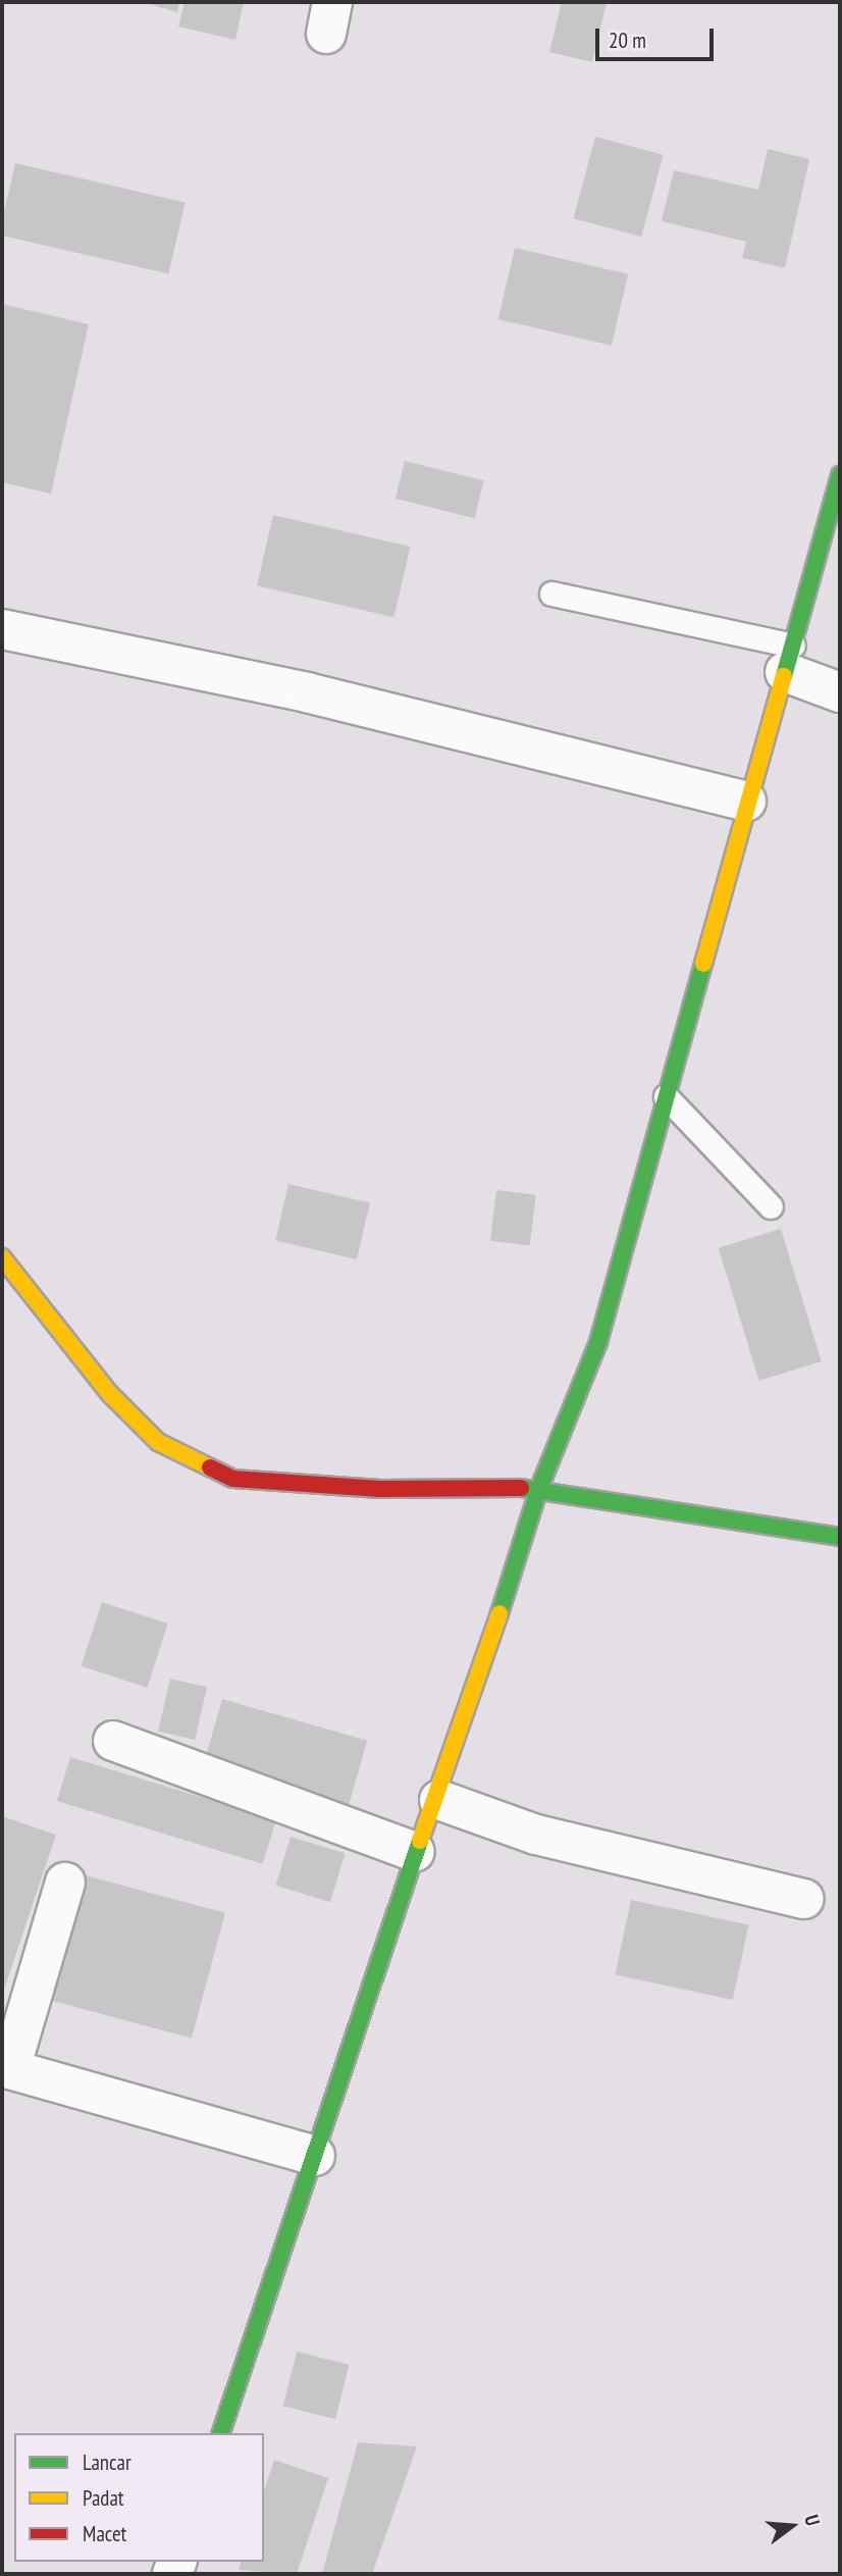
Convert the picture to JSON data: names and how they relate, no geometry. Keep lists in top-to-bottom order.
{
  "legend": ["Lancar", "Padat", "Macet"],
  "scale_bar": "20 m",
  "north": "right"
}
